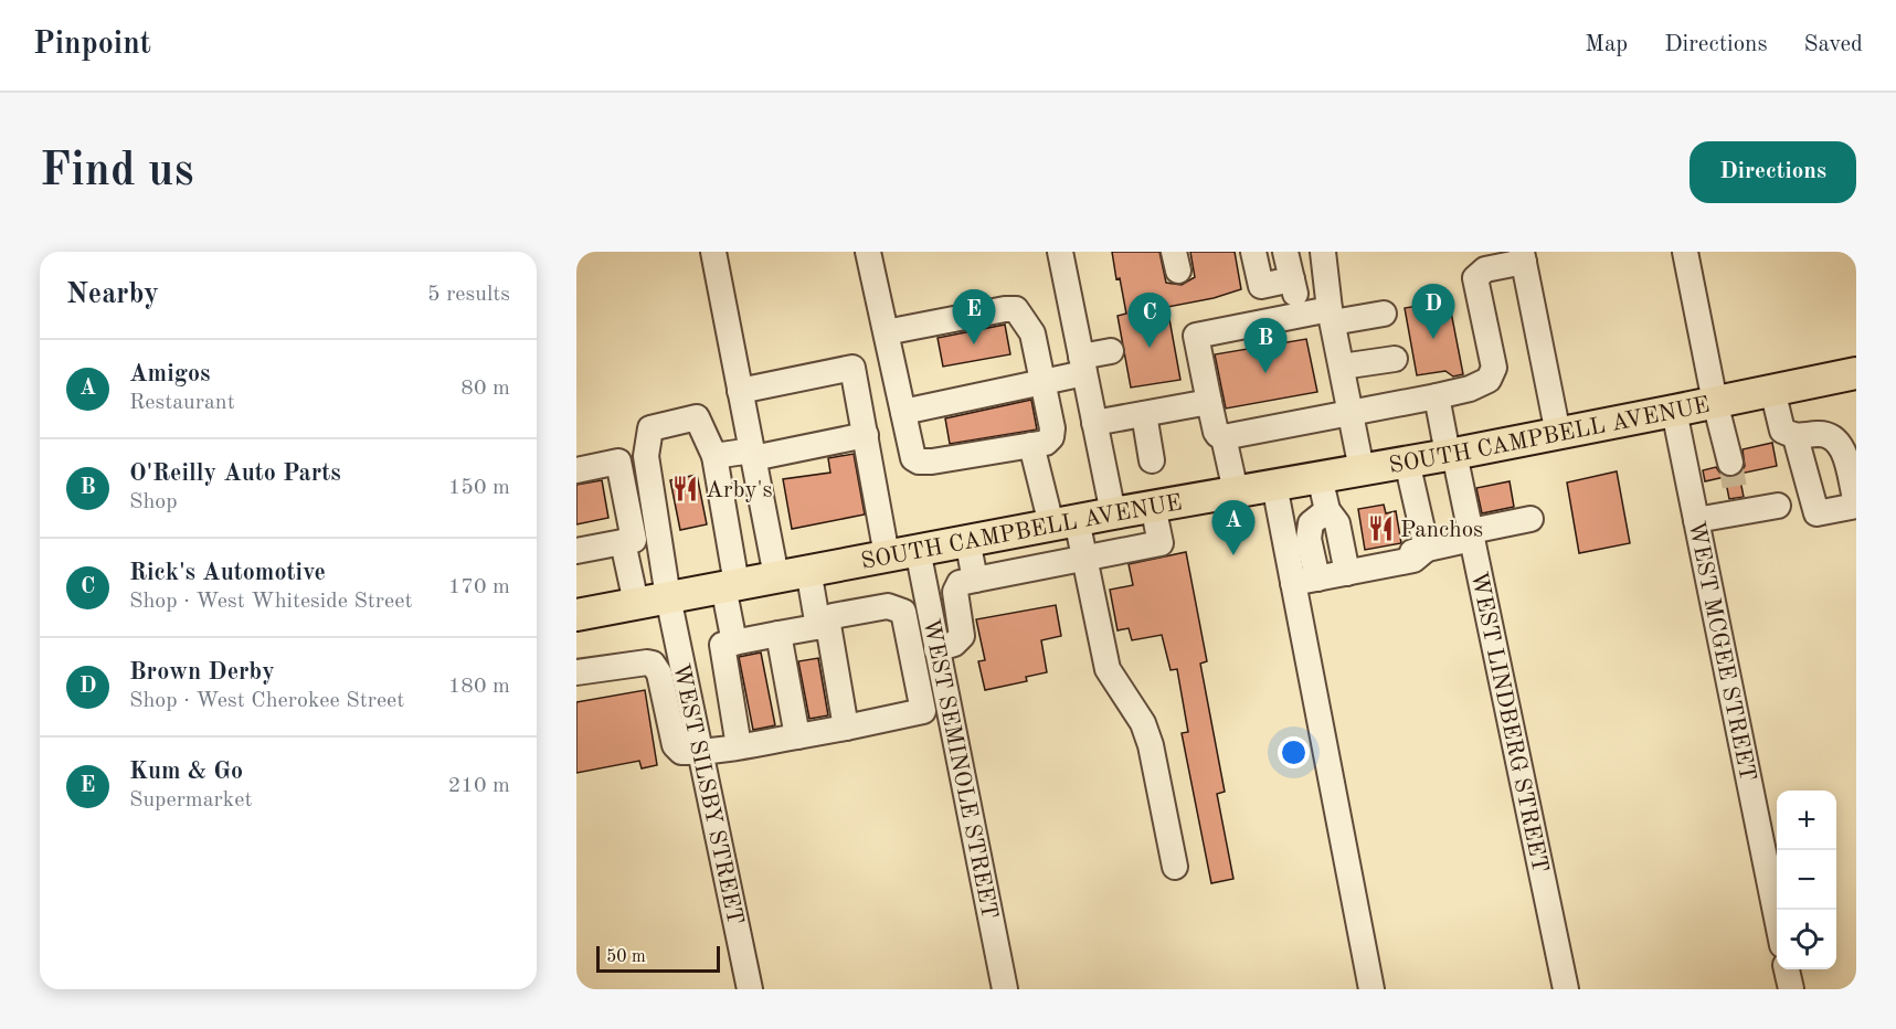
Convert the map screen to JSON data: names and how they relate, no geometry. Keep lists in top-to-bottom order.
{
  "streets": {
    "main road": ["SOUTH CAMPBELL AVENUE"],
    "street": [
      "WEST MCGEE STREET",
      "WEST LINDBERG STREET",
      "WEST SEMINOLE STREET",
      "WEST SILSBY STREET"
    ]
  },
  "crossings": [
    ["SOUTH CAMPBELL AVENUE", "WEST MCGEE STREET"],
    ["SOUTH CAMPBELL AVENUE", "WEST LINDBERG STREET"],
    ["SOUTH CAMPBELL AVENUE", "WEST SEMINOLE STREET"],
    ["SOUTH CAMPBELL AVENUE", "WEST SILSBY STREET"]
  ],
  "places": {
    "restaurant": ["Arby's", "Panchos"]
  },
  "scale_bar": "50 m",
  "page": {
    "header": "Pinpoint",
    "nav": ["Map", "Directions", "Saved"],
    "buttons": "Directions",
    "title": "Find us",
    "heading": ["Nearby", "5 results"],
    "pins": [
      "D",
      "E",
      "C",
      "B",
      "A"
    ],
    "list": [
      {
        "mark": "A",
        "name": "Amigos",
        "note": "Restaurant",
        "value": "80 m"
      },
      {
        "mark": "B",
        "name": "O'Reilly Auto Parts",
        "note": "Shop",
        "value": "150 m"
      },
      {
        "mark": "C",
        "name": "Rick's Automotive",
        "note": "Shop · West Whiteside Street",
        "value": "170 m"
      },
      {
        "mark": "D",
        "name": "Brown Derby",
        "note": "Shop · West Cherokee Street",
        "value": "180 m"
      },
      {
        "mark": "E",
        "name": "Kum & Go",
        "note": "Supermarket",
        "value": "210 m"
      }
    ],
    "map_buttons": ["+", "−"],
    "scale": "50 m"
  }
}
